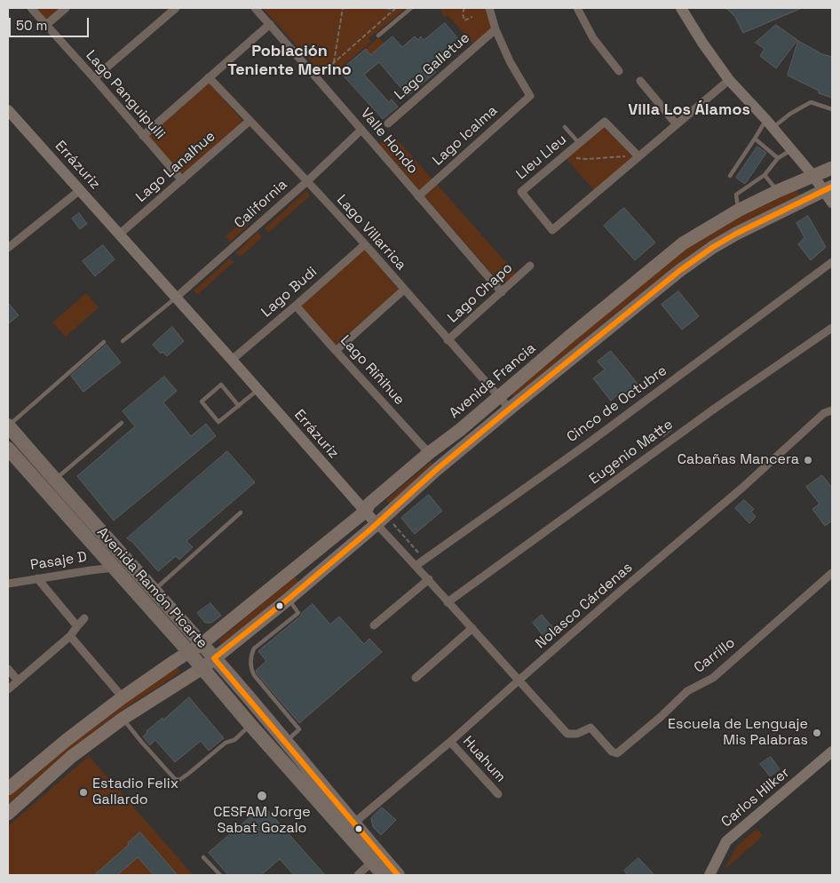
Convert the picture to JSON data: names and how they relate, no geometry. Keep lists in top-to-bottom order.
{
  "streets": {
    "highway": ["Avenida Ramón Picarte"],
    "main road": ["Avenida Francia"],
    "street": [
      "Lago Galletue",
      "Lago Panguipulli",
      "Lago Icalma",
      "Valle Hondo",
      "Lleu Lleu",
      "Errázuriz",
      "Lago Lanalhue",
      "California",
      "Lago Villarrica",
      "Lago Budi",
      "Lago Chapo",
      "Lago Riñihue",
      "Cinco de Octubre",
      "Eugenio Matte",
      "Pasaje D",
      "Nolasco Cárdenas",
      "Carrillo",
      "Huahum",
      "Carlos Hilker"
    ]
  },
  "crossings": [
    ["Lago Galletue", "Lago Icalma"],
    ["Lago Panguipulli", "Lago Lanalhue"],
    ["Lago Icalma", "Valle Hondo"],
    ["Valle Hondo", "California"],
    ["Valle Hondo", "Lago Chapo"],
    ["Errázuriz", "Lago Lanalhue"],
    ["Errázuriz", "California"],
    ["Errázuriz", "Lago Budi"],
    ["Errázuriz", "Avenida Francia"],
    ["Errázuriz", "Cinco de Octubre"],
    ["Errázuriz", "Eugenio Matte"],
    ["Errázuriz", "Nolasco Cárdenas"],
    ["Errázuriz", "Carrillo"],
    ["Lago Lanalhue", "Lago Villarrica"],
    ["California", "Lago Villarrica"],
    ["Lago Villarrica", "Lago Budi"],
    ["Lago Villarrica", "Lago Chapo"],
    ["Lago Villarrica", "Avenida Francia"],
    ["Lago Budi", "Lago Riñihue"],
    ["Lago Riñihue", "Avenida Francia"],
    ["Avenida Francia", "Avenida Ramón Picarte"],
    ["Pasaje D", "Avenida Ramón Picarte"],
    ["Avenida Ramón Picarte", "Nolasco Cárdenas"],
    ["Nolasco Cárdenas", "Huahum"]
  ],
  "districts": ["Población Teniente Merino", "Villa Los Álamos"],
  "places": [
    "Cabañas Mancera",
    "Escuela de Lenguaje Mis Palabras",
    "Estadio Felix Gallardo",
    "CESFAM Jorge Sabat Gozalo"
  ],
  "scale_bar": "50 m"
}
